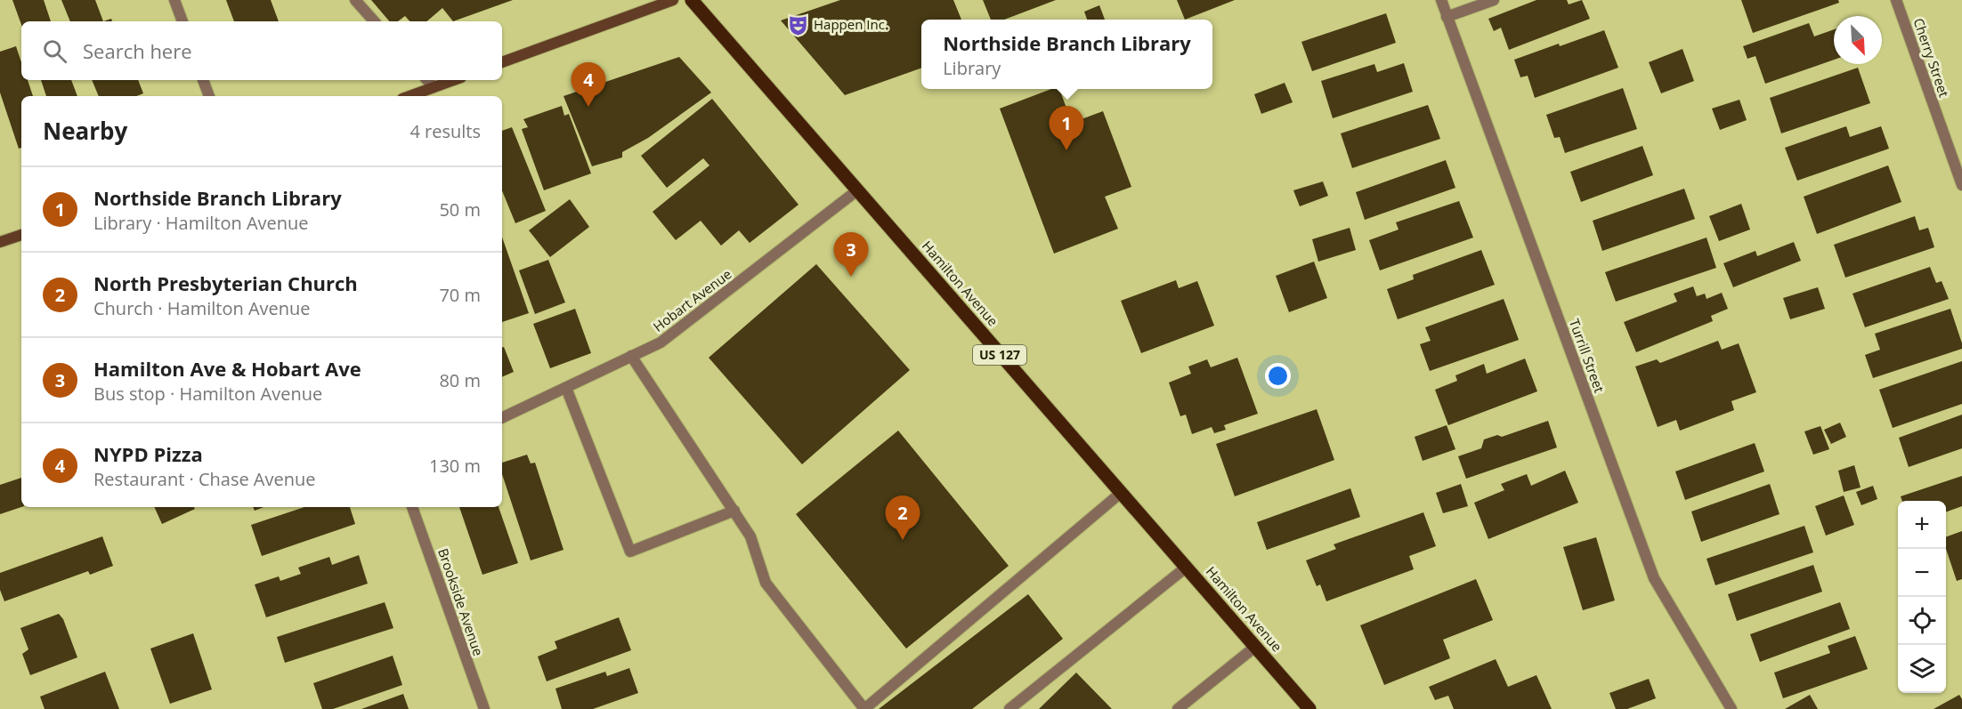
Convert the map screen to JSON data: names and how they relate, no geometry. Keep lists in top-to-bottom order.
{
  "streets": {
    "main road": ["Hamilton Avenue", "US 127"],
    "street": [
      "Cherry Street",
      "Hobart Avenue",
      "Turrill Street",
      "Brookside Avenue"
    ]
  },
  "crossings": [
    ["Hamilton Avenue", "Hobart Avenue"]
  ],
  "places": {
    "theatre": ["Happen Inc."]
  },
  "north": "bottom right",
  "page": {
    "popup": ["Northside Branch Library", "Library"],
    "search": "Search here",
    "pins": [
      "4",
      "1",
      "3",
      "2"
    ],
    "heading": ["Nearby", "4 results"],
    "list": [
      {
        "mark": "1",
        "name": "Northside Branch Library",
        "note": "Library · Hamilton Avenue",
        "value": "50 m"
      },
      {
        "mark": "2",
        "name": "North Presbyterian Church",
        "note": "Church · Hamilton Avenue",
        "value": "70 m"
      },
      {
        "mark": "3",
        "name": "Hamilton Ave & Hobart Ave",
        "note": "Bus stop · Hamilton Avenue",
        "value": "80 m"
      },
      {
        "mark": "4",
        "name": "NYPD Pizza",
        "note": "Restaurant · Chase Avenue",
        "value": "130 m"
      }
    ],
    "map_buttons": ["+", "−"]
  }
}
